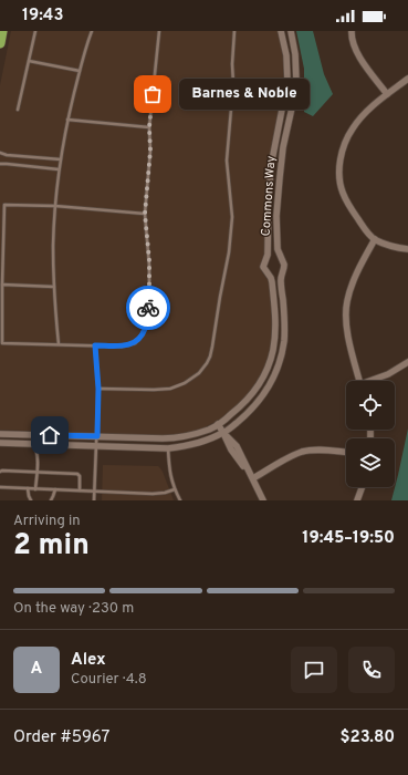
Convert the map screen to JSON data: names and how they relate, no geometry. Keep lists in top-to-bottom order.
{
  "streets": {
    "street": ["Commons Way"]
  },
  "places": ["Barnes & Noble"],
  "page": {
    "status": "19:43",
    "bubble": "Barnes & Noble",
    "heading": ["2 min", "Arriving in", "19:45–19:50"],
    "panel": [
      "Alex",
      "Courier · 4.8",
      "Order #5967",
      "$23.80"
    ],
    "bar": "On the way · 230 m",
    "round": "A"
  }
}
